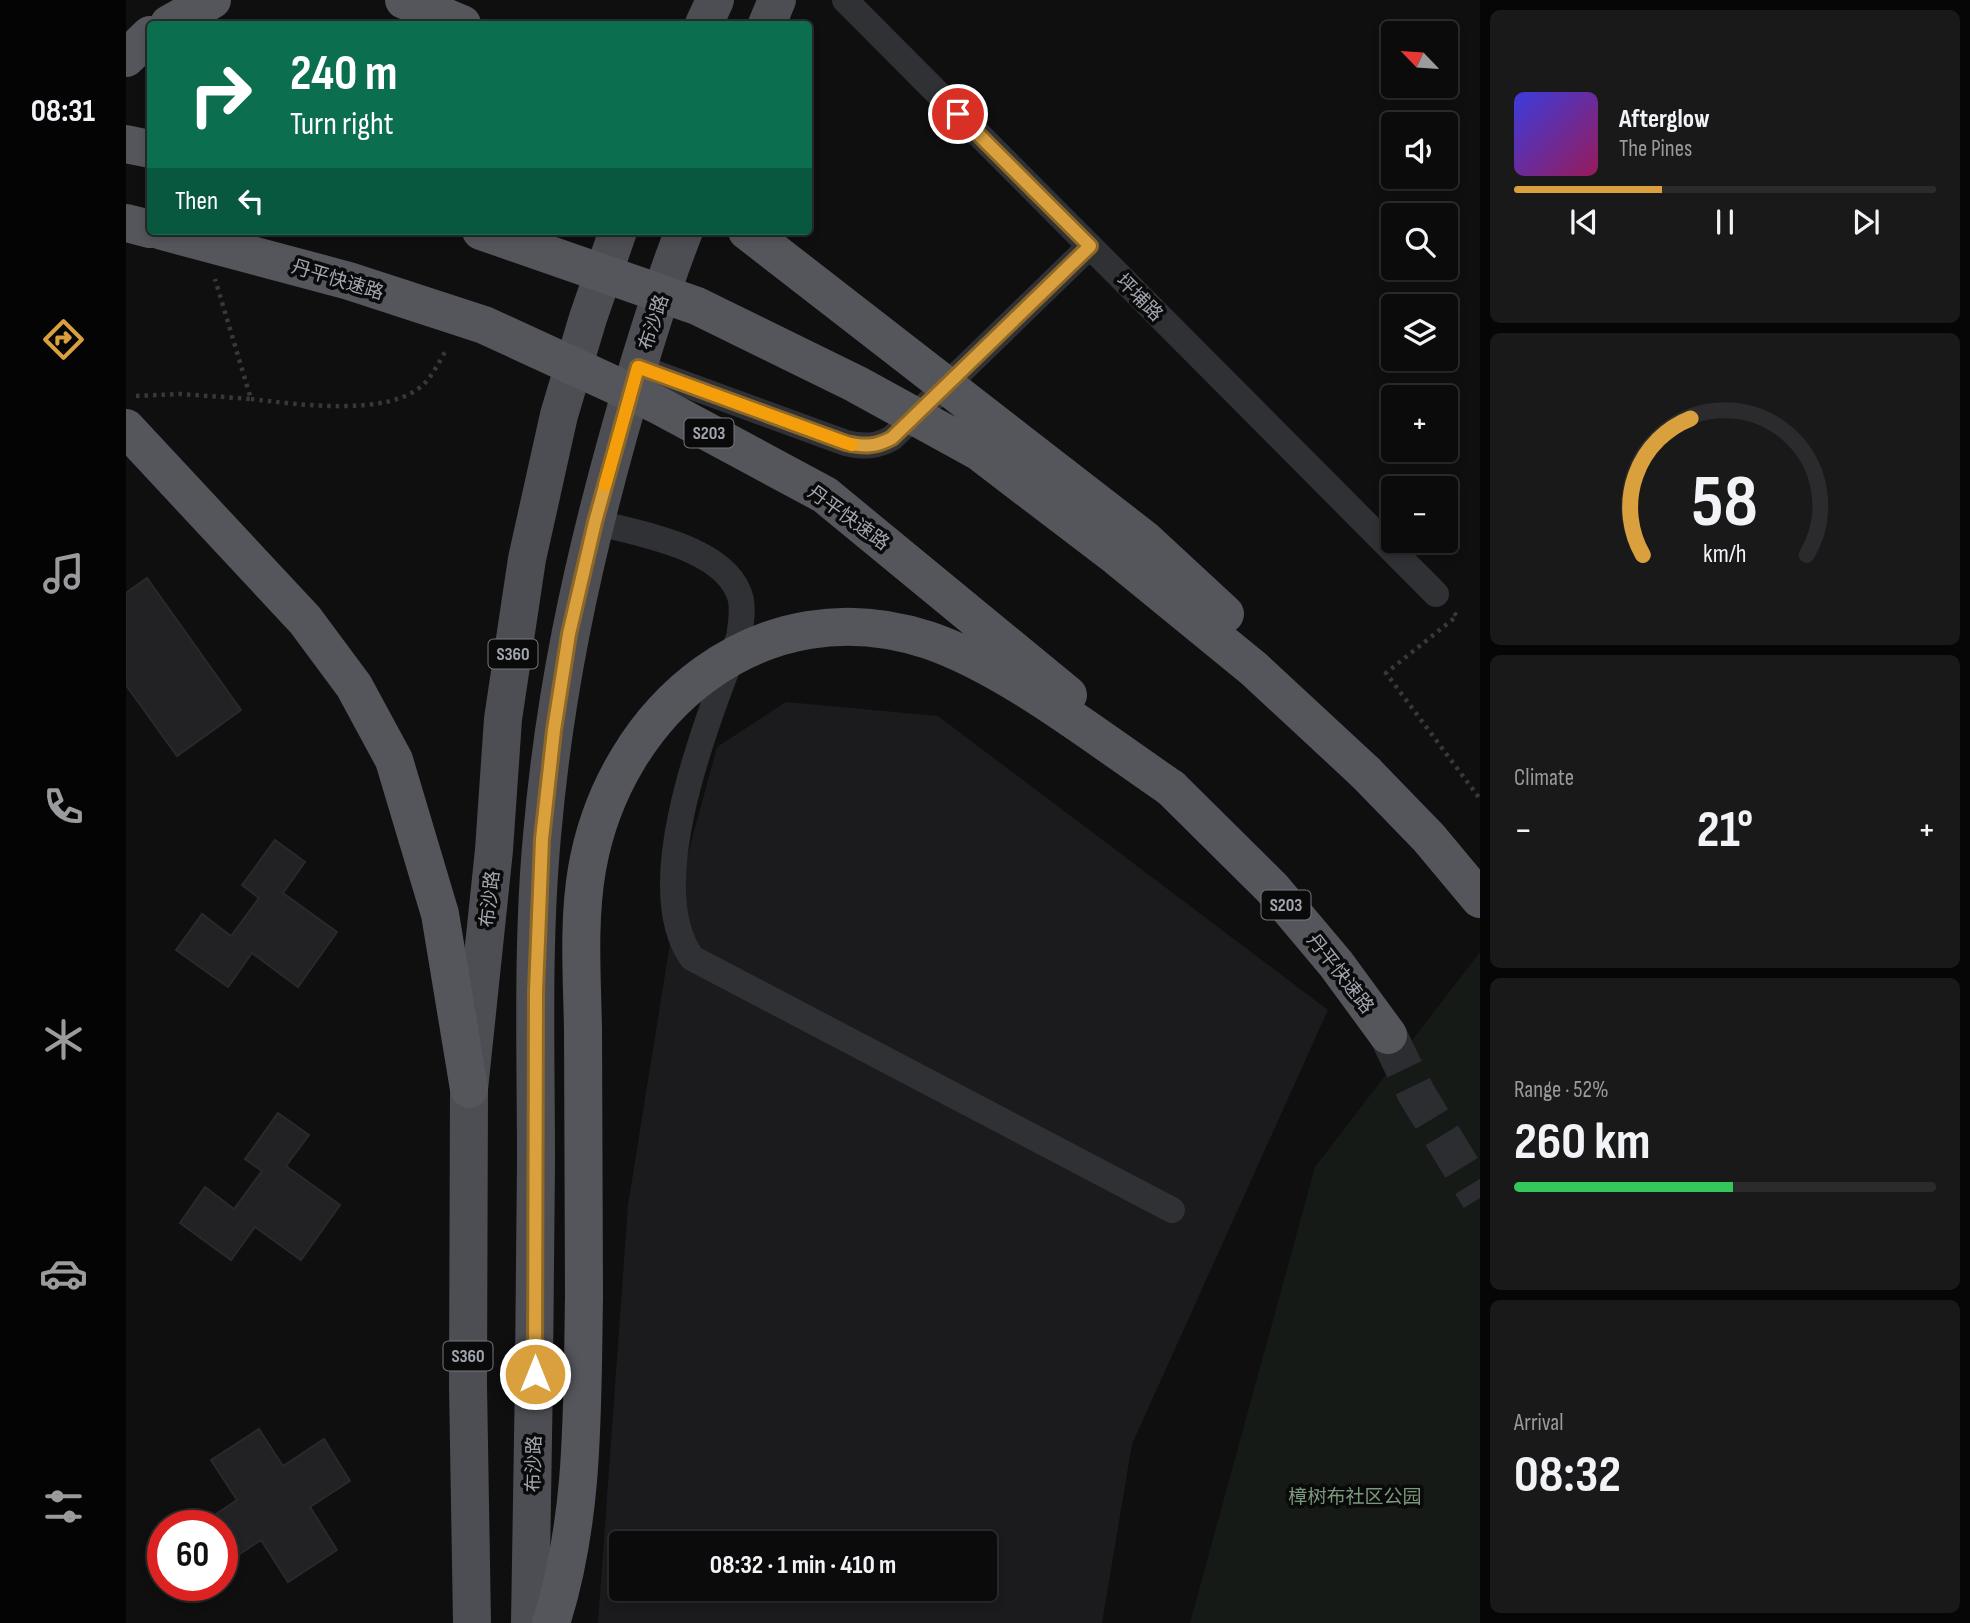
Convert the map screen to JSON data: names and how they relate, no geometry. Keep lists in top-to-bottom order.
{
  "streets": {
    "highway": ["丹平快速路", "S203"],
    "main road": ["布沙路", "S360"],
    "street": ["坪埔路"]
  },
  "parks": ["樟树布社区公园"],
  "north": "top left",
  "page": {
    "tabs": "08:31",
    "map_buttons": ["+", "−"],
    "turn": ["240 m", "Turn right"],
    "song": ["Afterglow", "The Pines"],
    "then": "Then",
    "tile": [
      "Climate",
      ["Range · 52%", "260 km"],
      ["Arrival", "08:32"]
    ],
    "heat": ["−", "21°", "+"],
    "limit": "60",
    "trip": "08:32 · 1 min · 410 m",
    "gauge": ["58", "km/h"]
  }
}
